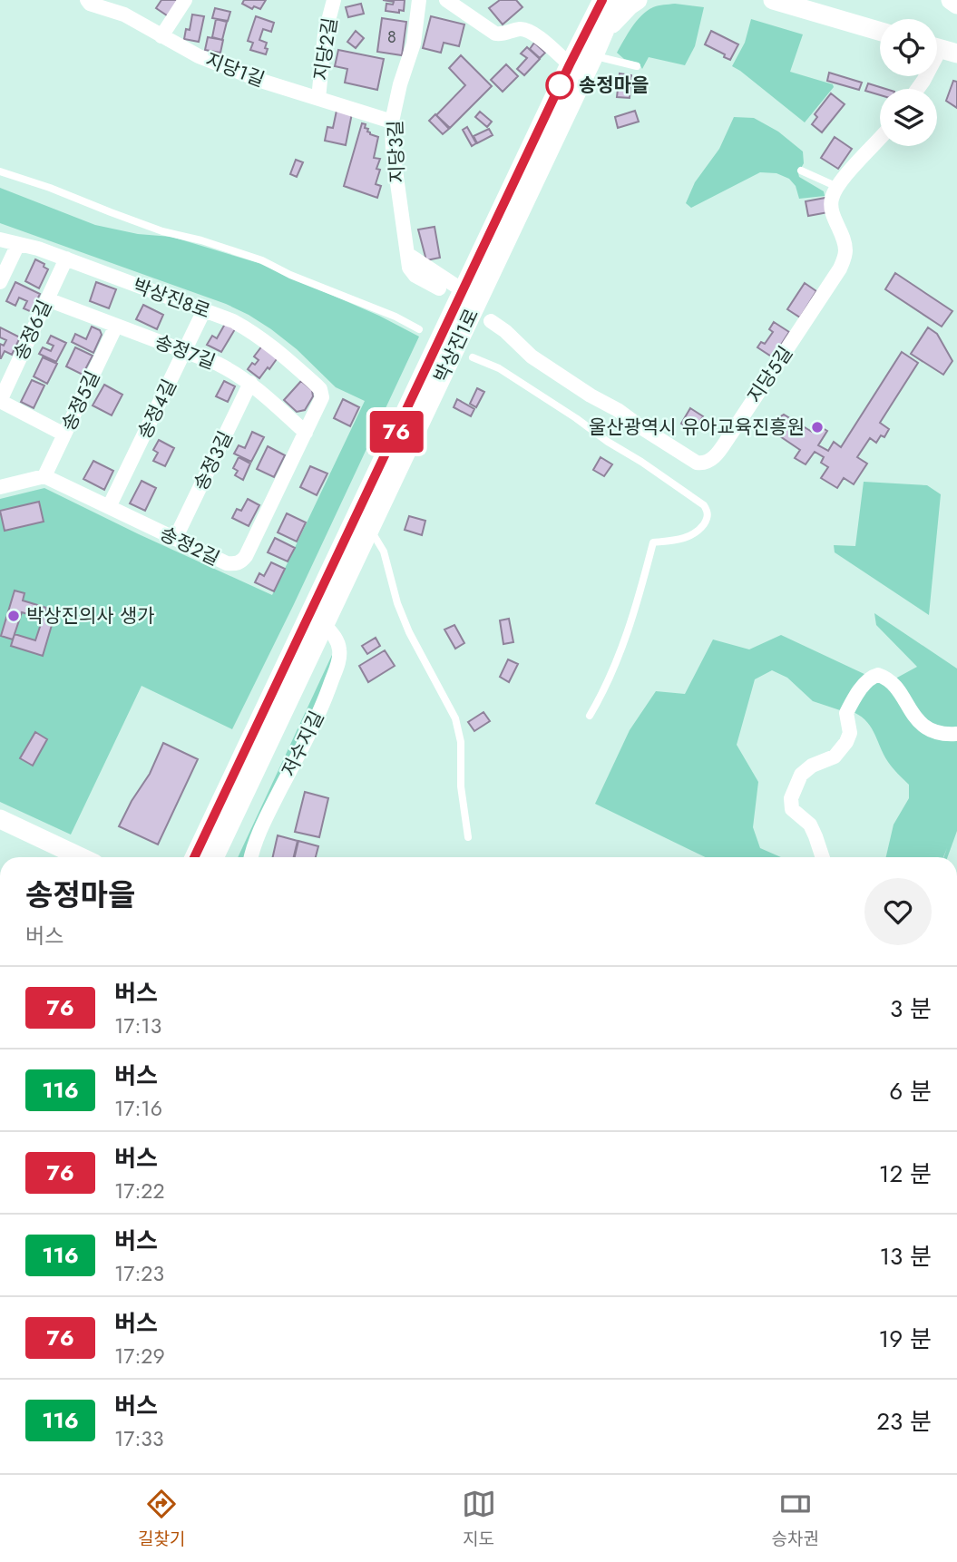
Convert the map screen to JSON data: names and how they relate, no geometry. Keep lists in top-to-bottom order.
{
  "streets": {
    "street": [
      "지당2길",
      "지당1길",
      "지당3길",
      "박상진8로",
      "송정6길",
      "박상진1로",
      "송정7길",
      "지당5길",
      "송정5길",
      "송정4길",
      "송정3길",
      "송정2길",
      "저수지길"
    ]
  },
  "crossings": [
    ["지당2길", "지당1길"],
    ["지당1길", "지당3길"],
    ["박상진8로", "송정6길"],
    ["박상진8로", "송정4길"],
    ["박상진8로", "송정2길"],
    ["송정6길", "송정7길"],
    ["송정6길", "송정5길"],
    ["박상진1로", "저수지길"],
    ["송정7길", "송정5길"],
    ["송정7길", "송정4길"],
    ["송정7길", "송정3길"],
    ["송정7길", "송정2길"],
    ["송정5길", "송정2길"],
    ["송정4길", "송정2길"],
    ["송정3길", "송정2길"]
  ],
  "places": ["송정마을", "울산광역시 유아교육진흥원", "박상진의사 생가"],
  "lines": ["bus line 76"],
  "house_numbers": ["8"],
  "page": {
    "on_map": "76",
    "heading": ["송정마을", "버스"],
    "list": [
      {
        "mark": "76",
        "name": "버스",
        "note": "17:13",
        "value": "3 분"
      },
      {
        "mark": "116",
        "name": "버스",
        "note": "17:16",
        "value": "6 분"
      },
      {
        "mark": "76",
        "name": "버스",
        "note": "17:22",
        "value": "12 분"
      },
      {
        "mark": "116",
        "name": "버스",
        "note": "17:23",
        "value": "13 분"
      },
      {
        "mark": "76",
        "name": "버스",
        "note": "17:29",
        "value": "19 분"
      },
      {
        "mark": "116",
        "name": "버스",
        "note": "17:33",
        "value": "23 분"
      }
    ],
    "tabs": ["길찾기", "지도", "승차권"]
  }
}
